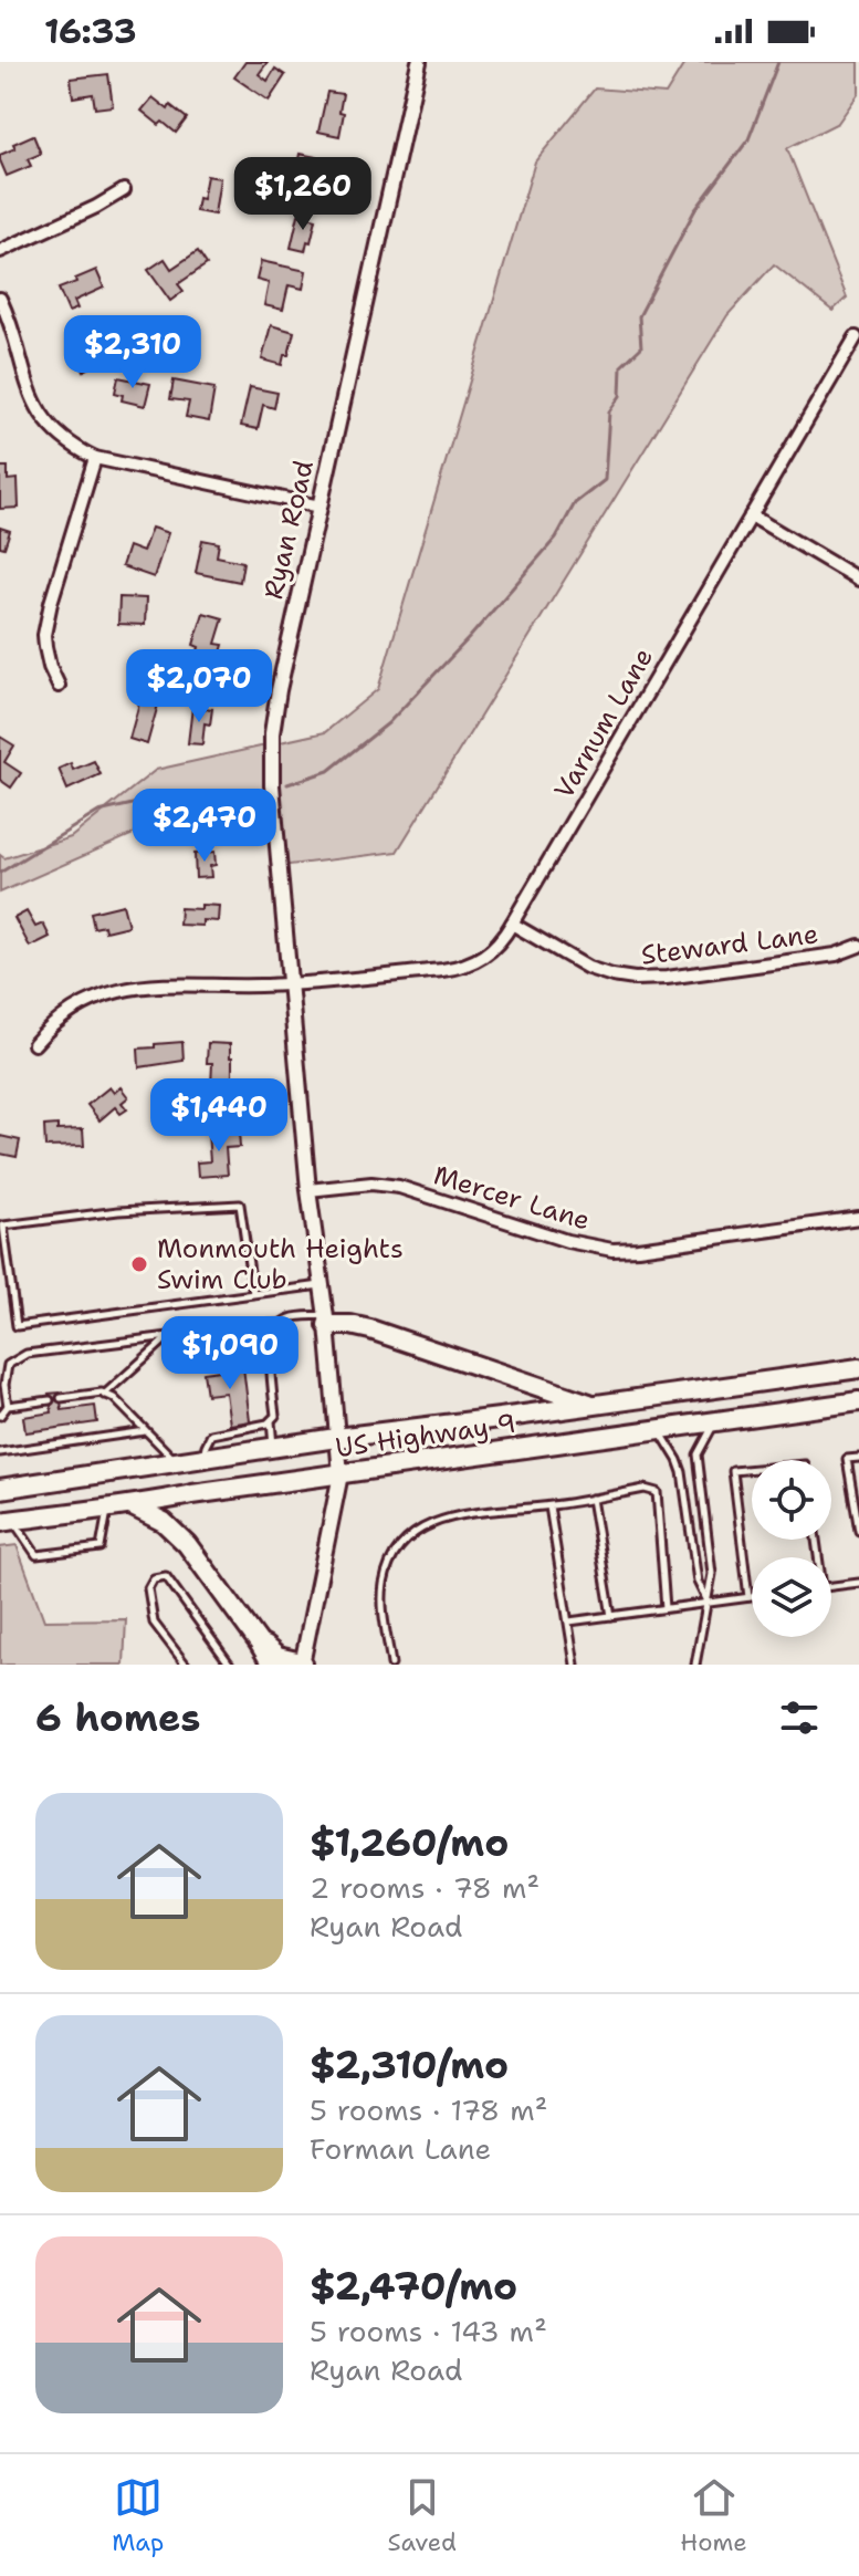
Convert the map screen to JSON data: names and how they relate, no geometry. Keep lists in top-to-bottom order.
{
  "streets": {
    "highway": ["US Highway 9"],
    "street": [
      "Ryan Road",
      "Varnum Lane",
      "Steward Lane",
      "Mercer Lane"
    ]
  },
  "crossings": [
    ["Ryan Road", "Varnum Lane"],
    ["Ryan Road", "Mercer Lane"],
    ["Ryan Road", "US Highway 9"],
    ["Varnum Lane", "Steward Lane"]
  ],
  "places": ["Monmouth Heights Swim Club"],
  "page": {
    "status": "16:33",
    "price": [
      "$1,260",
      "$2,310",
      "$2,070",
      "$2,470",
      "$1,440",
      "$1,090"
    ],
    "heading": "6 homes",
    "list": [
      {
        "name": "$1,260/mo",
        "note": "2 rooms · 78 m² · Ryan Road"
      },
      {
        "name": "$2,310/mo",
        "note": "5 rooms · 178 m² · Forman Lane"
      },
      {
        "name": "$2,470/mo",
        "note": "5 rooms · 143 m² · Ryan Road"
      }
    ],
    "tabs": ["Map", "Saved", "Home"]
  }
}
